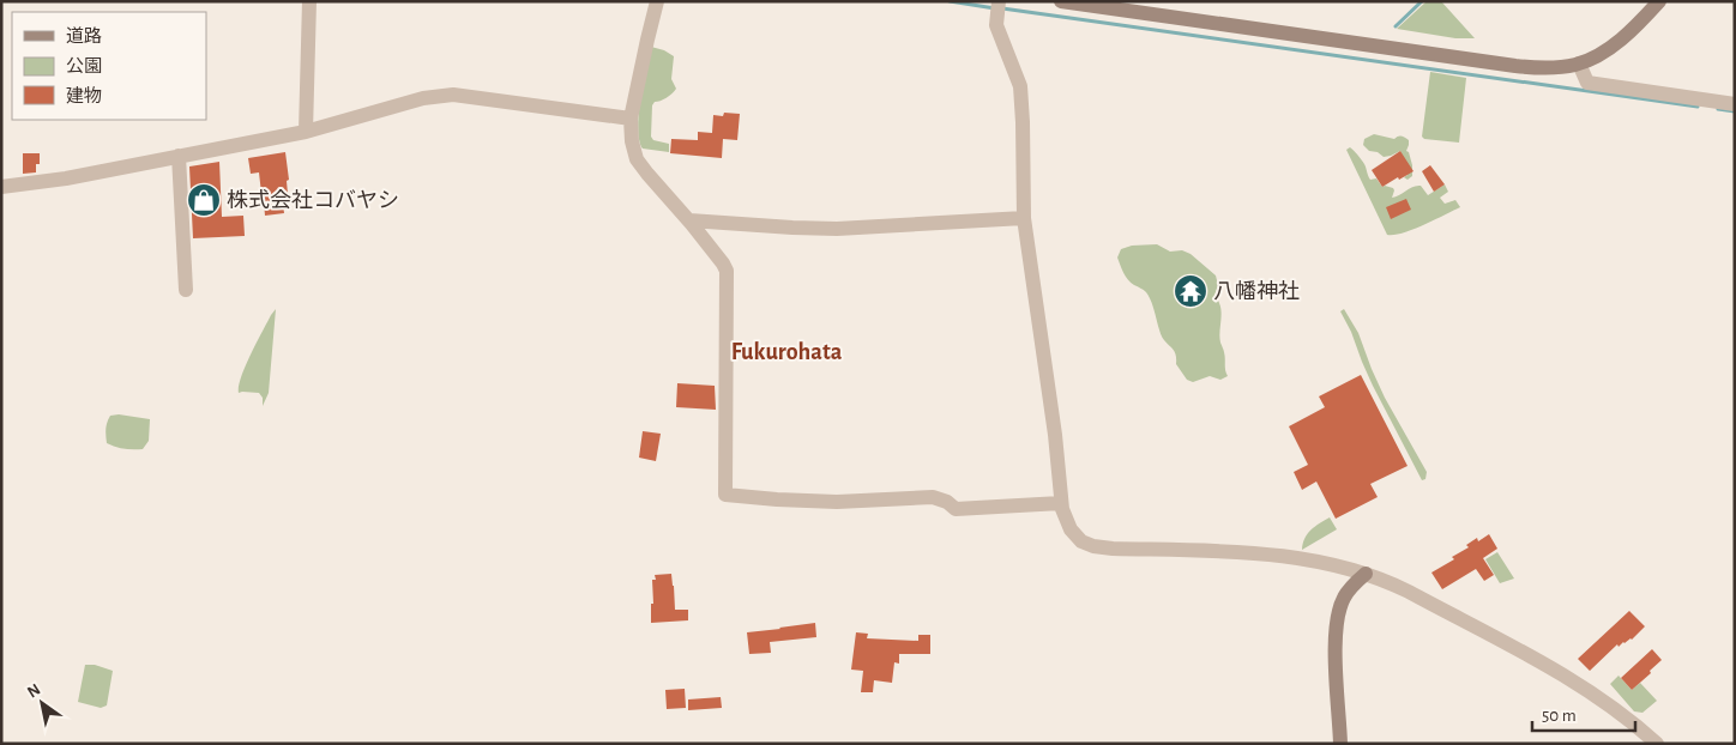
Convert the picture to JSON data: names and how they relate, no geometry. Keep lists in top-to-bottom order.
{
  "districts": ["Fukurohata"],
  "places": {
    "shop": ["株式会社コバヤシ"],
    "temple": ["八幡神社"]
  },
  "legend": ["道路", "公園", "建物"],
  "scale_bar": "50 m",
  "north": "top left"
}
